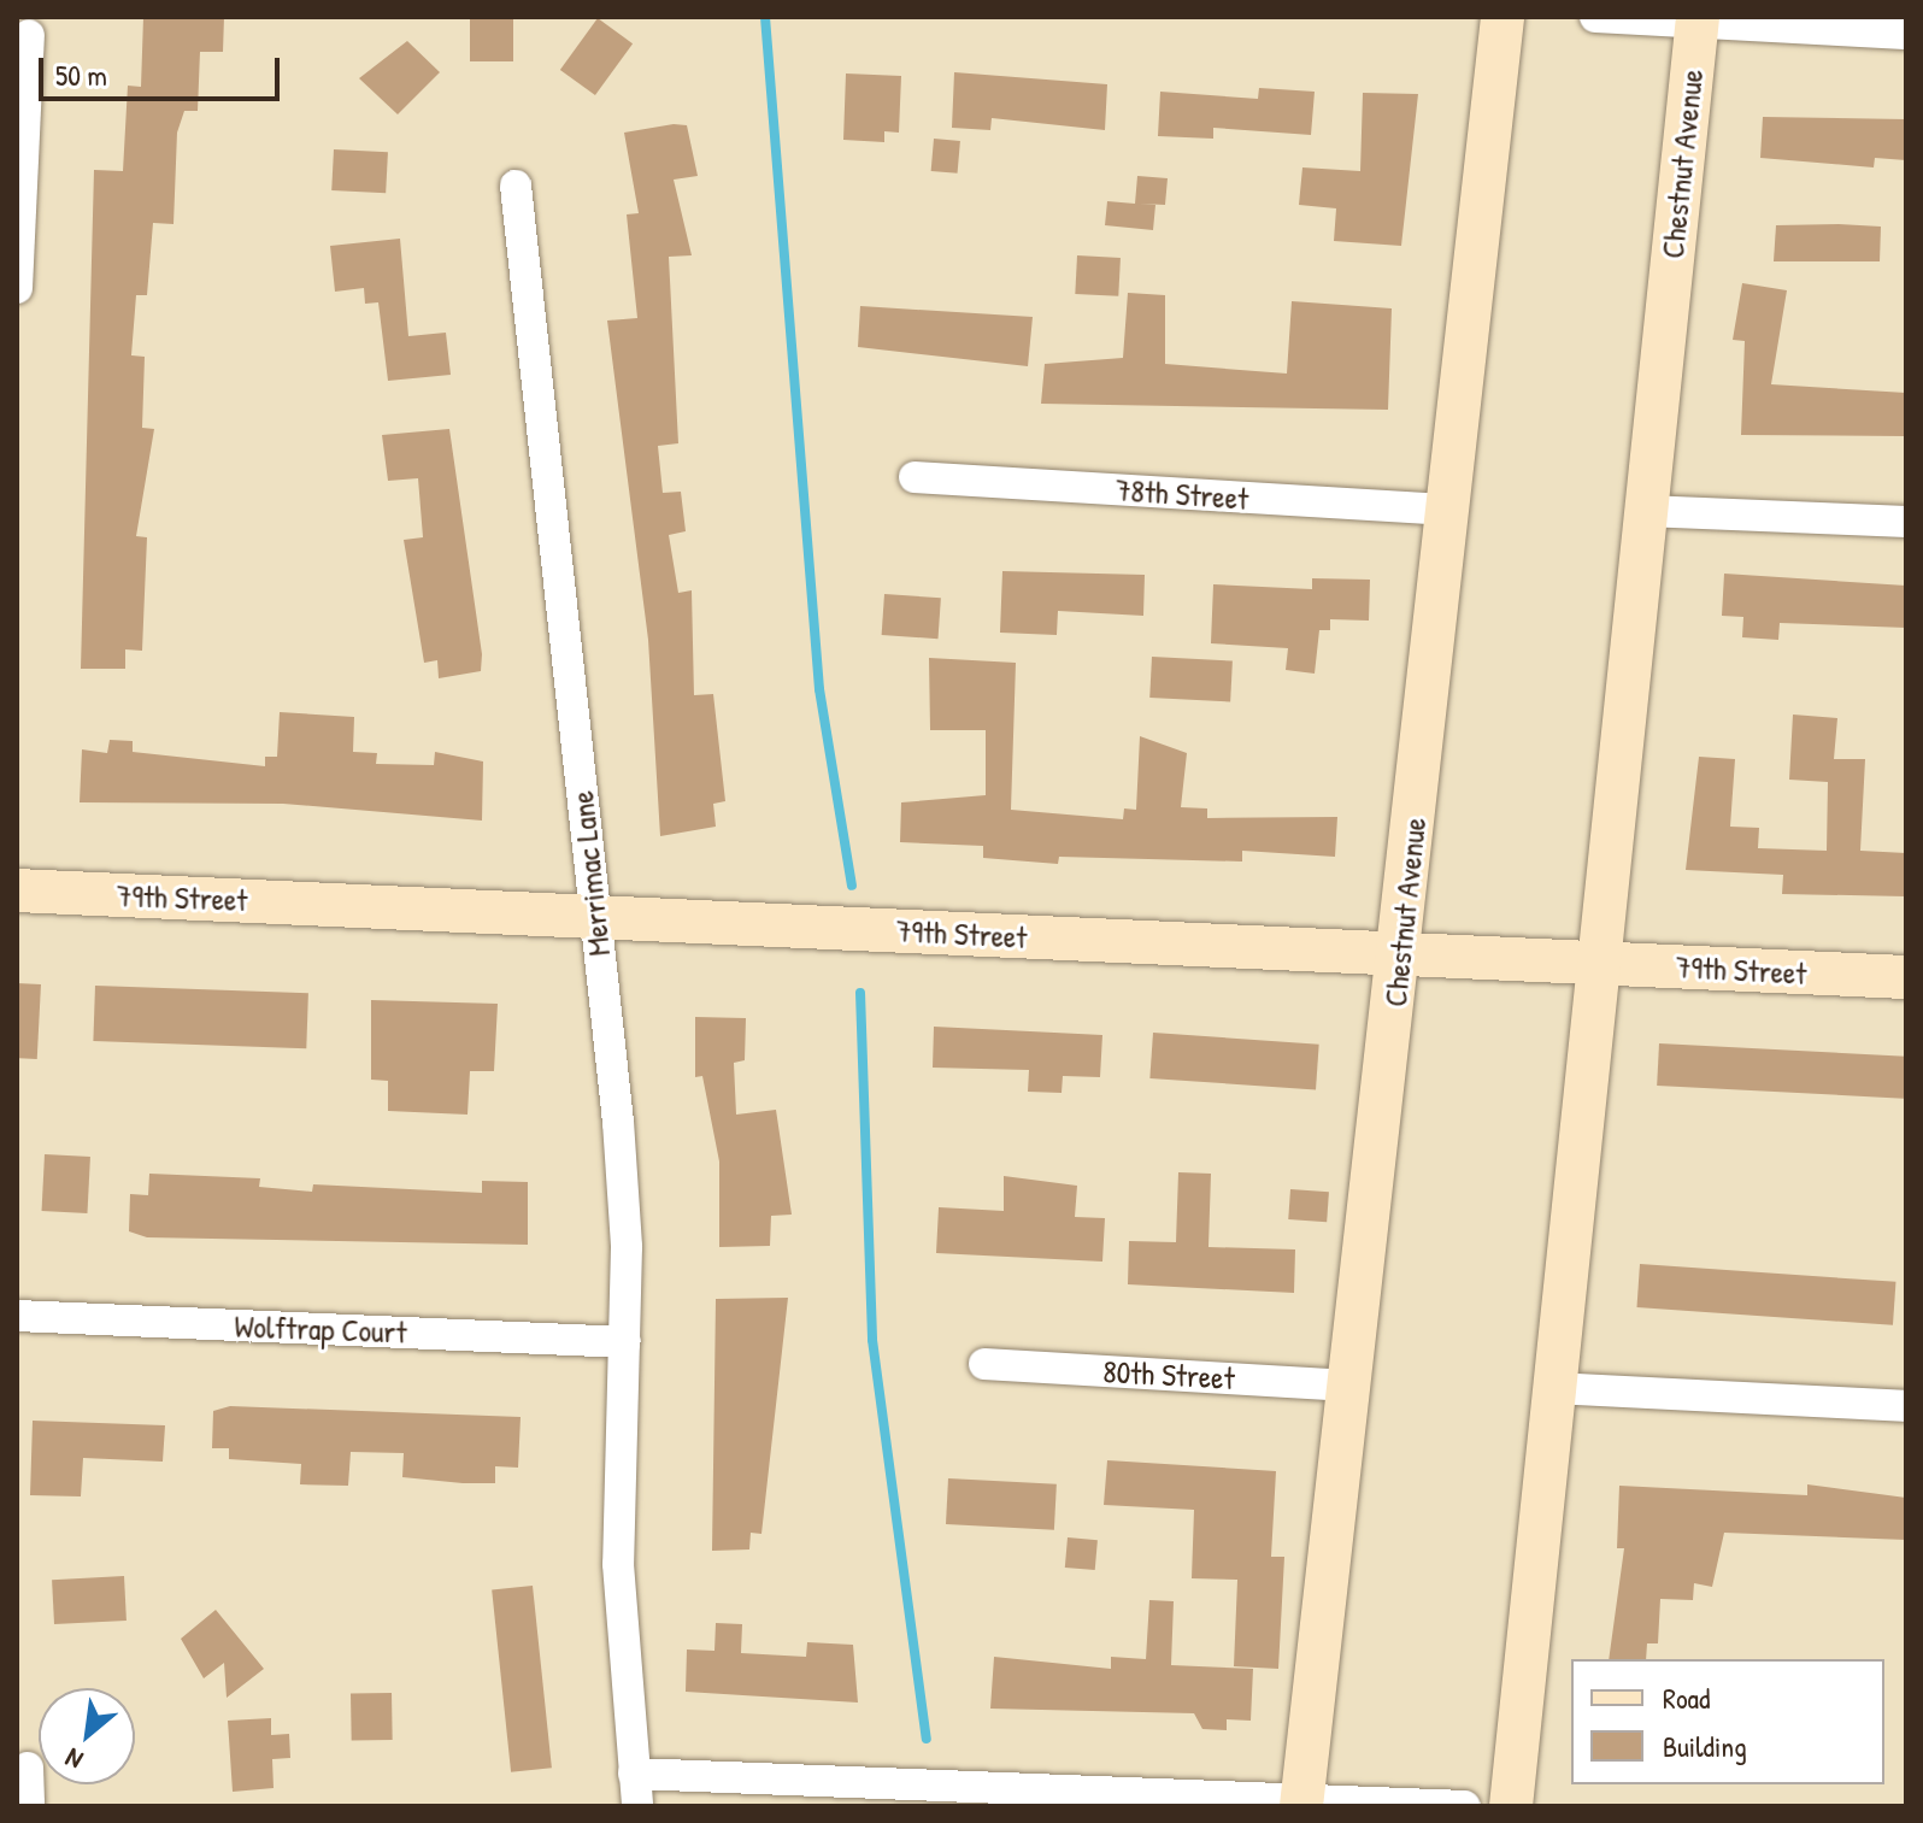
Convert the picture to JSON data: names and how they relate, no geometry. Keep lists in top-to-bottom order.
{
  "streets": {
    "street": [
      "Chestnut Avenue",
      "78th Street",
      "Merrimac Lane",
      "79th Street",
      "Wolftrap Court",
      "80th Street"
    ]
  },
  "crossings": [
    ["Chestnut Avenue", "78th Street"],
    ["Chestnut Avenue", "79th Street"],
    ["Chestnut Avenue", "80th Street"],
    ["Merrimac Lane", "79th Street"],
    ["Merrimac Lane", "Wolftrap Court"]
  ],
  "legend": ["Road", "Building"],
  "scale_bar": "50 m",
  "north": "bottom left"
}
